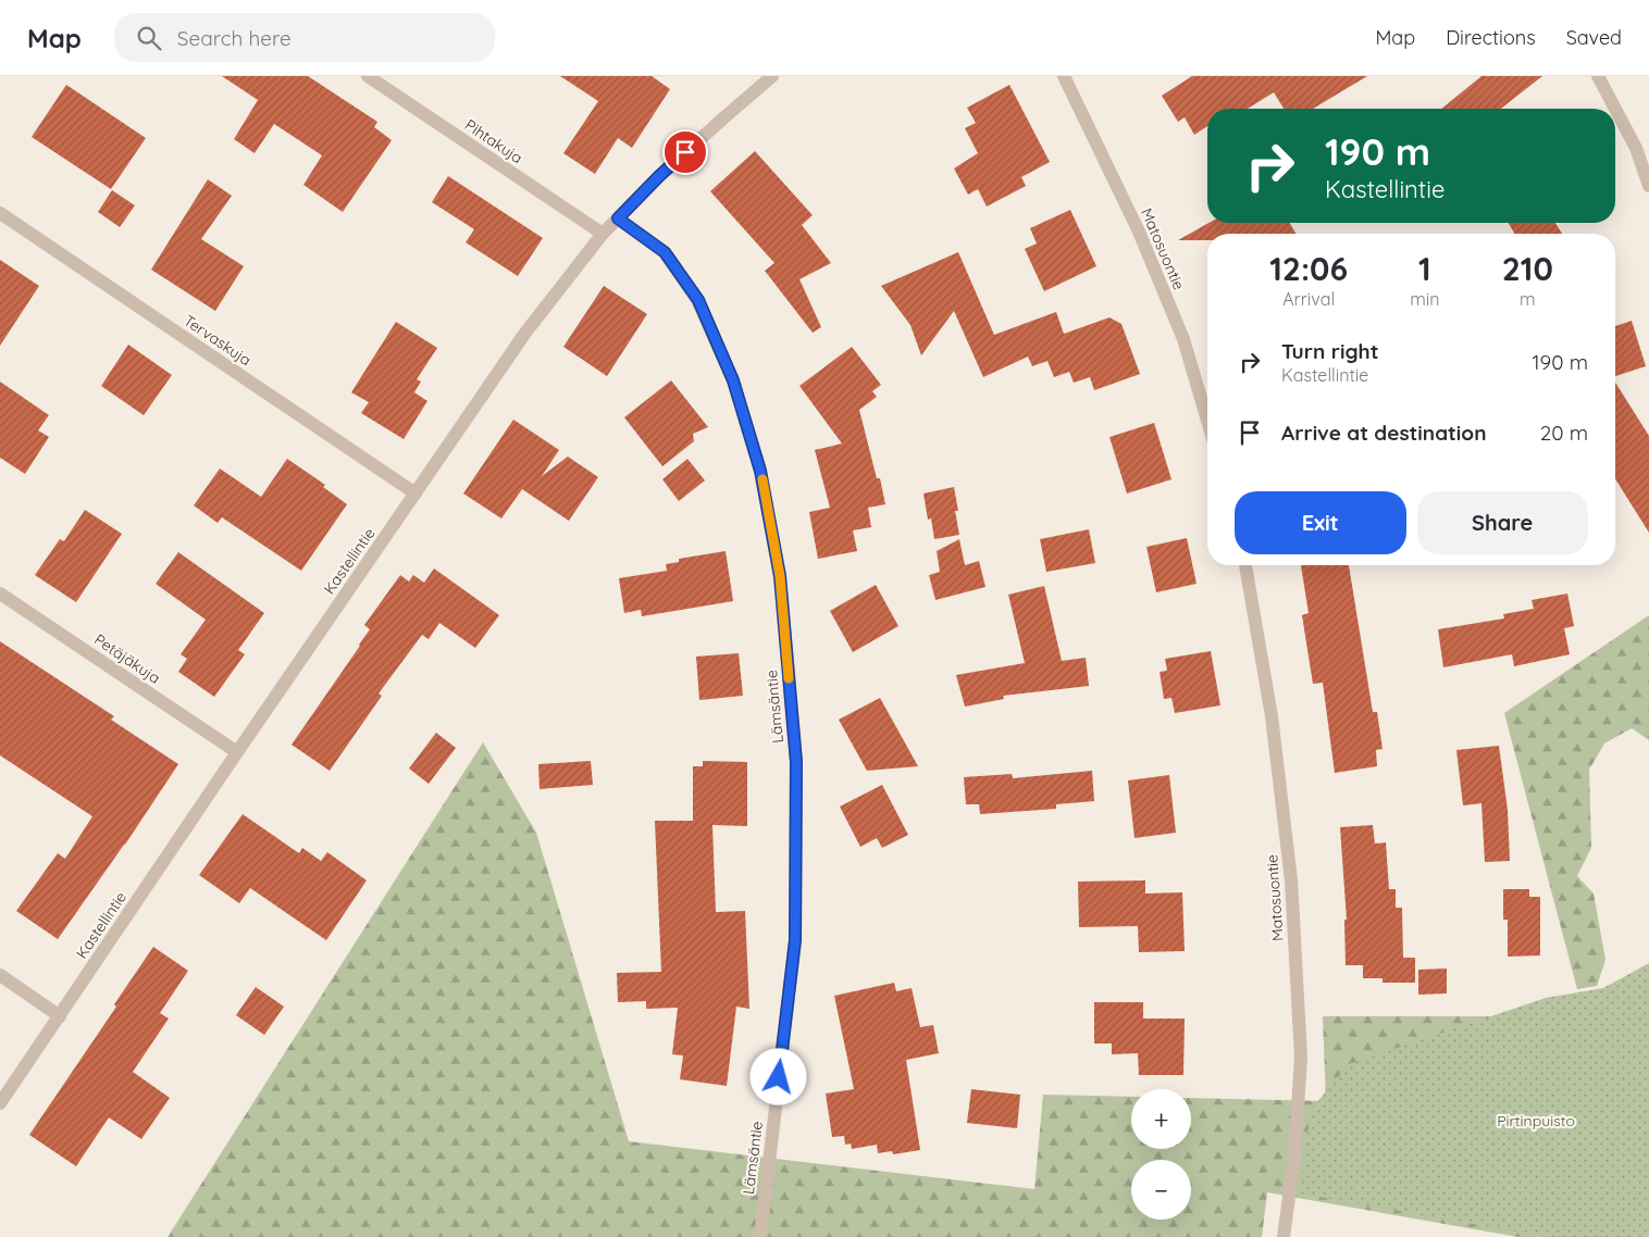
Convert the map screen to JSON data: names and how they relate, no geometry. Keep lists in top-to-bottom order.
{
  "streets": {
    "street": [
      "Pihtakuja",
      "Matosuontie",
      "Tervaskuja",
      "Kastellintie",
      "Petäjäkuja",
      "Lämsäntie"
    ]
  },
  "crossings": [
    ["Pihtakuja", "Kastellintie"],
    ["Tervaskuja", "Kastellintie"],
    ["Kastellintie", "Petäjäkuja"],
    ["Kastellintie", "Lämsäntie"]
  ],
  "parks": ["Pirtinpuisto"],
  "page": {
    "header": "Map",
    "search": "Search here",
    "nav": ["Map", "Directions", "Saved"],
    "turn": ["190 m", "Kastellintie"],
    "eta": [
      "12:06",
      "Arrival",
      "1",
      "min",
      "210",
      "m"
    ],
    "list": [
      {
        "name": "Turn right",
        "note": "Kastellintie",
        "value": "190 m"
      },
      {
        "name": "Arrive at destination",
        "value": "20 m"
      }
    ],
    "buttons": ["Exit", "Share"],
    "map_buttons": ["+", "−"]
  }
}
